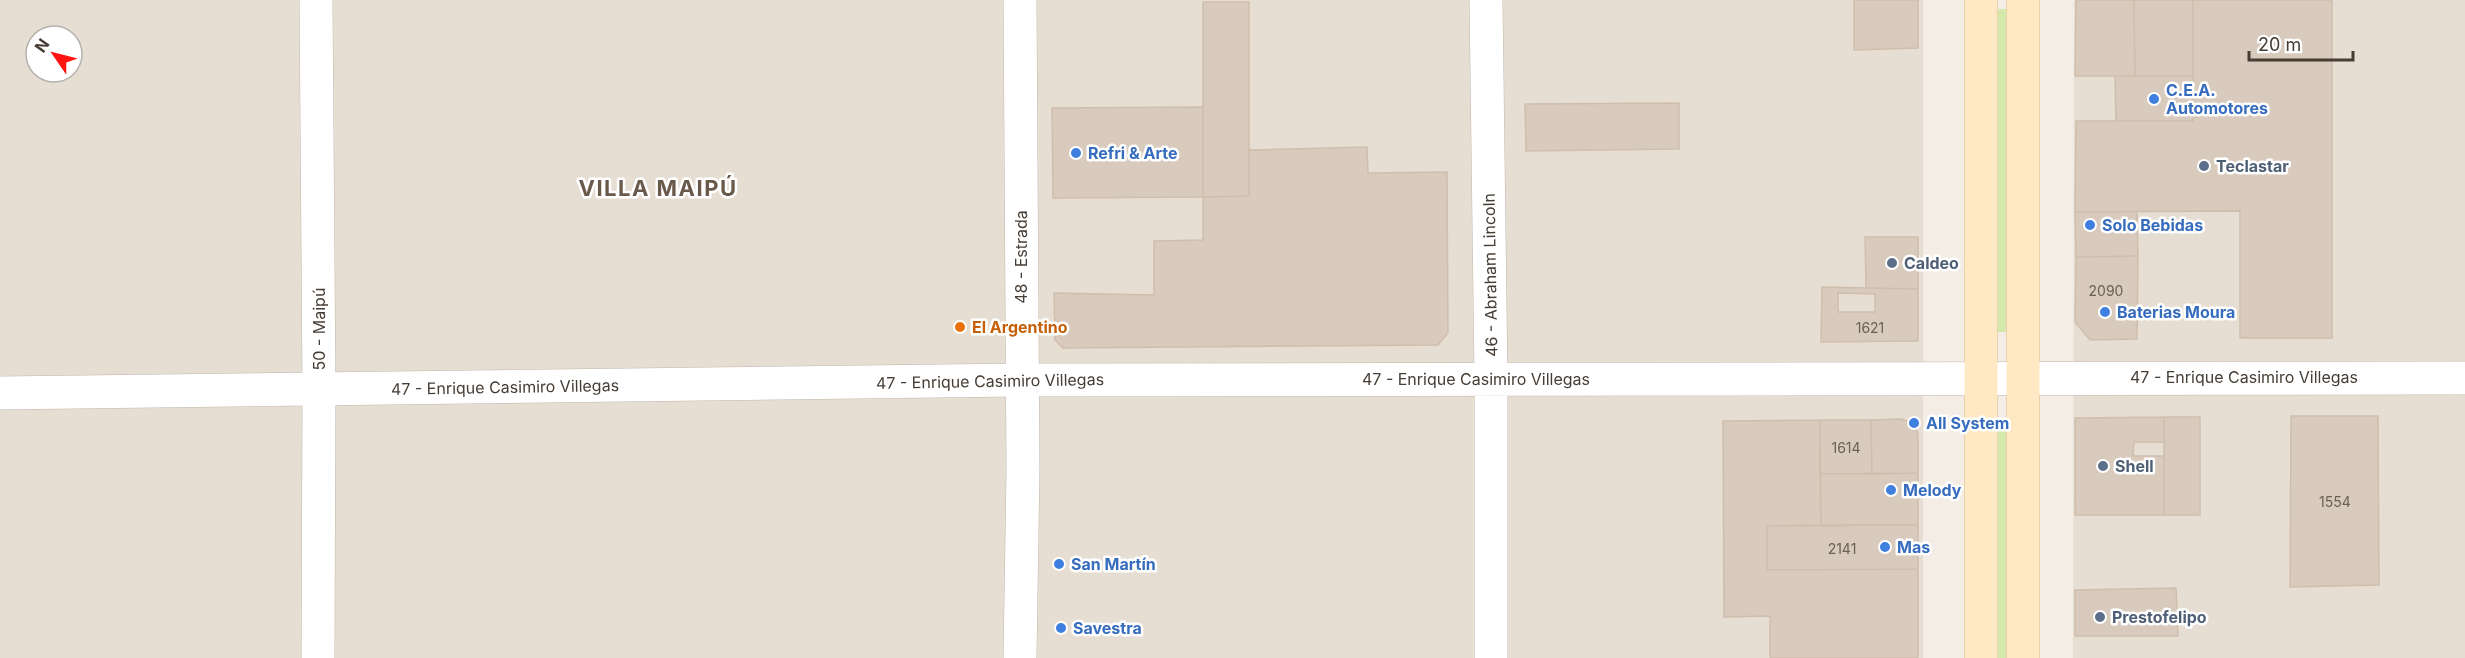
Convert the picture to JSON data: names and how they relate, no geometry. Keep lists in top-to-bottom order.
{
  "streets": {
    "street": [
      "48 - Estrada",
      "46 - Abraham Lincoln",
      "50 - Maipú",
      "47 - Enrique Casimiro Villegas"
    ]
  },
  "crossings": [
    ["48 - Estrada", "47 - Enrique Casimiro Villegas"],
    ["46 - Abraham Lincoln", "47 - Enrique Casimiro Villegas"],
    ["50 - Maipú", "47 - Enrique Casimiro Villegas"]
  ],
  "districts": ["VILLA MAIPÚ"],
  "places": [
    "C.E.A. Automotores",
    "Refri & Arte",
    "Teclastar",
    "Solo Bebidas",
    "Caldeo",
    "Baterias Moura",
    "El Argentino",
    "All System",
    "Shell",
    "Melody",
    "Mas",
    "San Martín",
    "Prestofelipo",
    "Savestra"
  ],
  "house_numbers": [
    "2090",
    "1621",
    "1614",
    "1554",
    "2141"
  ],
  "scale_bar": "20 m",
  "north": "top left"
}
